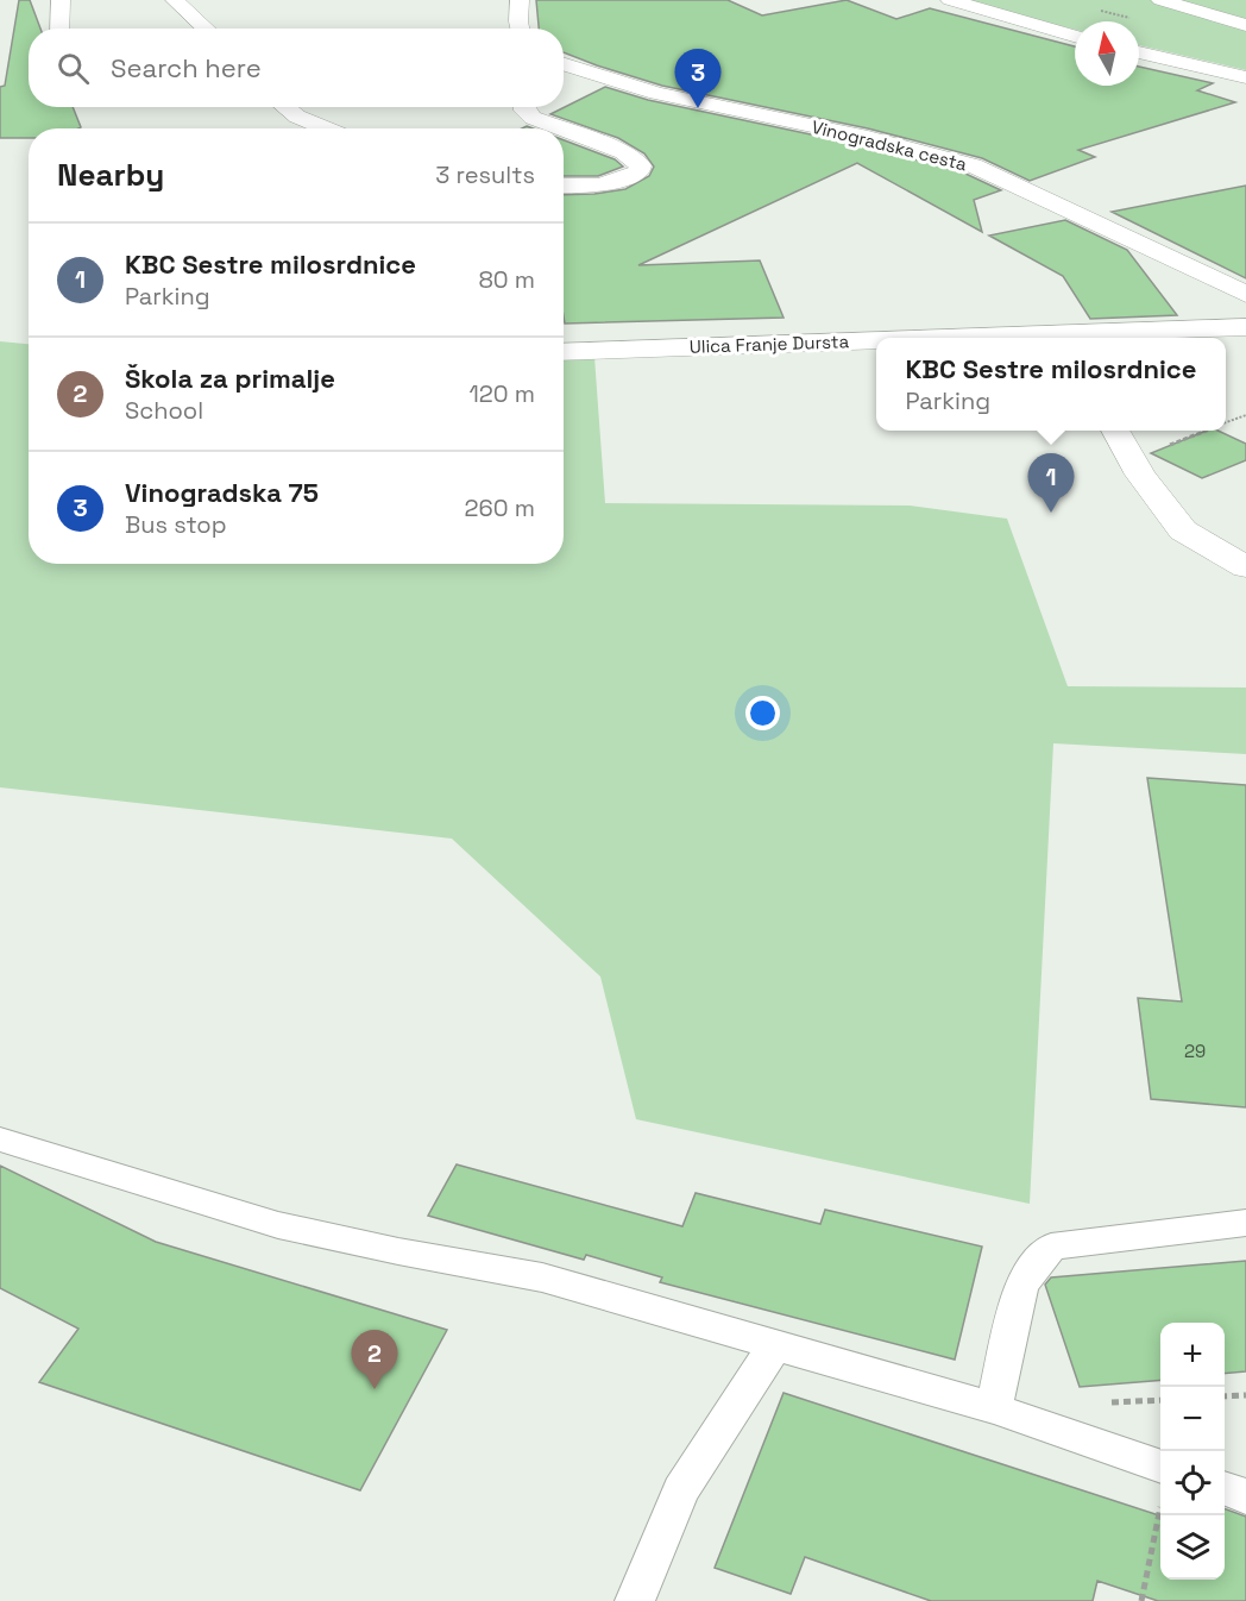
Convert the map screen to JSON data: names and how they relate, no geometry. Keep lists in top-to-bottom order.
{
  "streets": {
    "street": ["Vinogradska cesta", "Ulica Franje Dursta"]
  },
  "house_numbers": ["29"],
  "north": "top",
  "page": {
    "search": "Search here",
    "pins": ["3", "1", "2"],
    "heading": ["Nearby", "3 results"],
    "list": [
      {
        "mark": "1",
        "name": "KBC Sestre milosrdnice",
        "note": "Parking",
        "value": "80 m"
      },
      {
        "mark": "2",
        "name": "Škola za primalje",
        "note": "School",
        "value": "120 m"
      },
      {
        "mark": "3",
        "name": "Vinogradska 75",
        "note": "Bus stop",
        "value": "260 m"
      }
    ],
    "popup": ["KBC Sestre milosrdnice", "Parking"],
    "map_buttons": ["+", "−"]
  }
}
